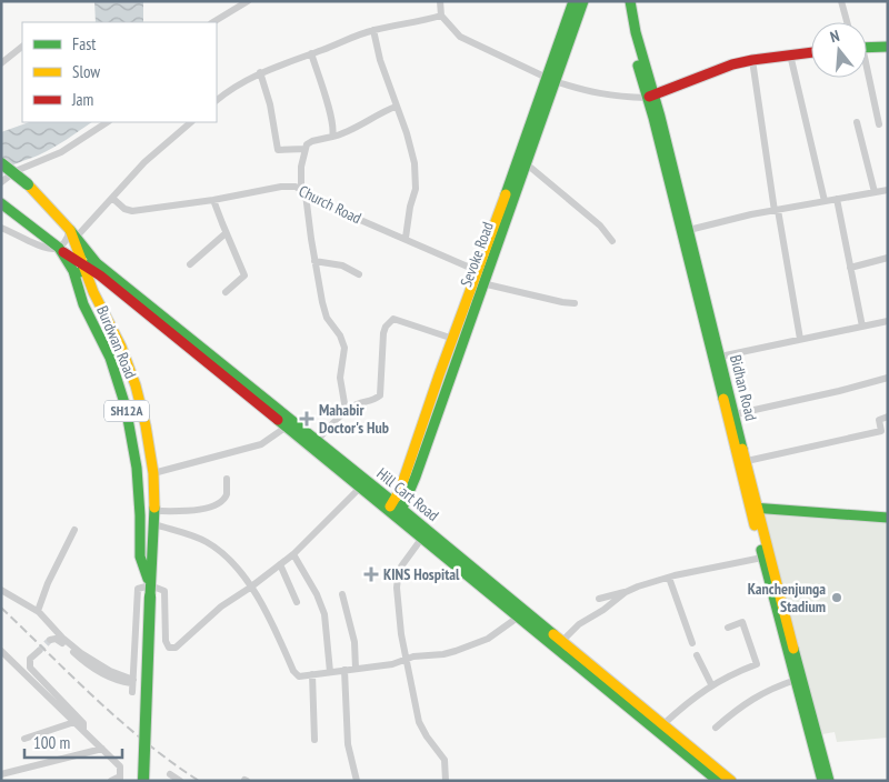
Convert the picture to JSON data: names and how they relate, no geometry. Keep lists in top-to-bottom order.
{
  "streets": {
    "main road": [
      "Sevoke Road",
      "Burdwan Road",
      "Bidhan Road",
      "SH12A",
      "Hill Cart Road"
    ],
    "street": ["Church Road"]
  },
  "crossings": [
    ["Church Road", "Sevoke Road"],
    ["Sevoke Road", "Hill Cart Road"],
    ["Burdwan Road", "Hill Cart Road"]
  ],
  "places": {
    "health": ["Mahabir Doctor's Hub", "KINS Hospital"],
    "other": ["Kanchenjunga Stadium"]
  },
  "legend": ["Fast", "Slow", "Jam"],
  "scale_bar": "100 m",
  "north": "top"
}
